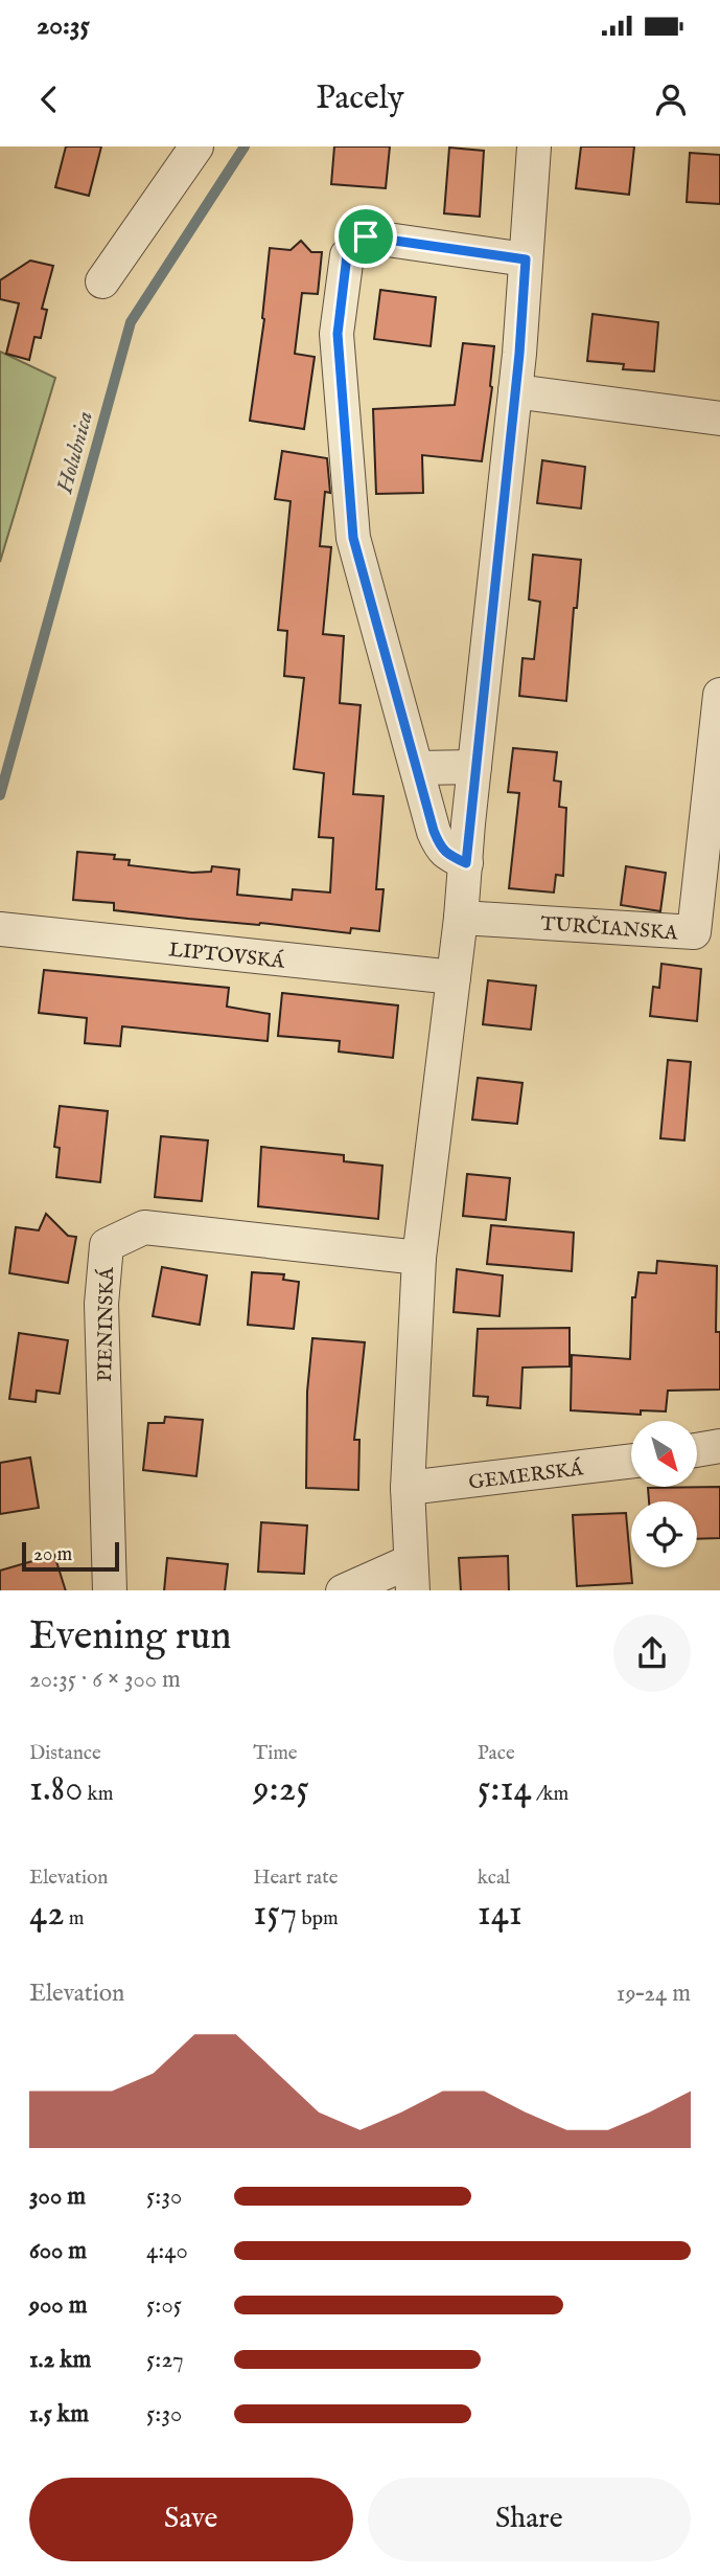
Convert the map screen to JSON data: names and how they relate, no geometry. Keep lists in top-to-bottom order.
{
  "streets": {
    "street": [
      "TURČIANSKA",
      "LIPTOVSKÁ",
      "PIENINSKÁ",
      "GEMERSKÁ"
    ]
  },
  "water": ["Holubnica"],
  "scale_bar": "20 m",
  "north": "bottom right",
  "page": {
    "status": "20:35",
    "header": "Pacely",
    "scale": "20 m",
    "heading": ["Evening run", "20:35 · 6 × 300 m"],
    "stats": [
      ["Distance", "1.80 km"],
      ["Time", "9:25"],
      ["Pace", "5:14 /km"],
      ["Elevation", "42 m"],
      ["Heart rate", "157 bpm"],
      ["kcal", "141"]
    ],
    "chart": ["Elevation", "19–24 m"],
    "list": [
      {
        "name": "300 m",
        "note": "5:30"
      },
      {
        "name": "600 m",
        "note": "4:40"
      },
      {
        "name": "900 m",
        "note": "5:05"
      },
      {
        "name": "1.2 km",
        "note": "5:27"
      },
      {
        "name": "1.5 km",
        "note": "5:30"
      }
    ],
    "buttons": ["Save", "Share"]
  }
}
